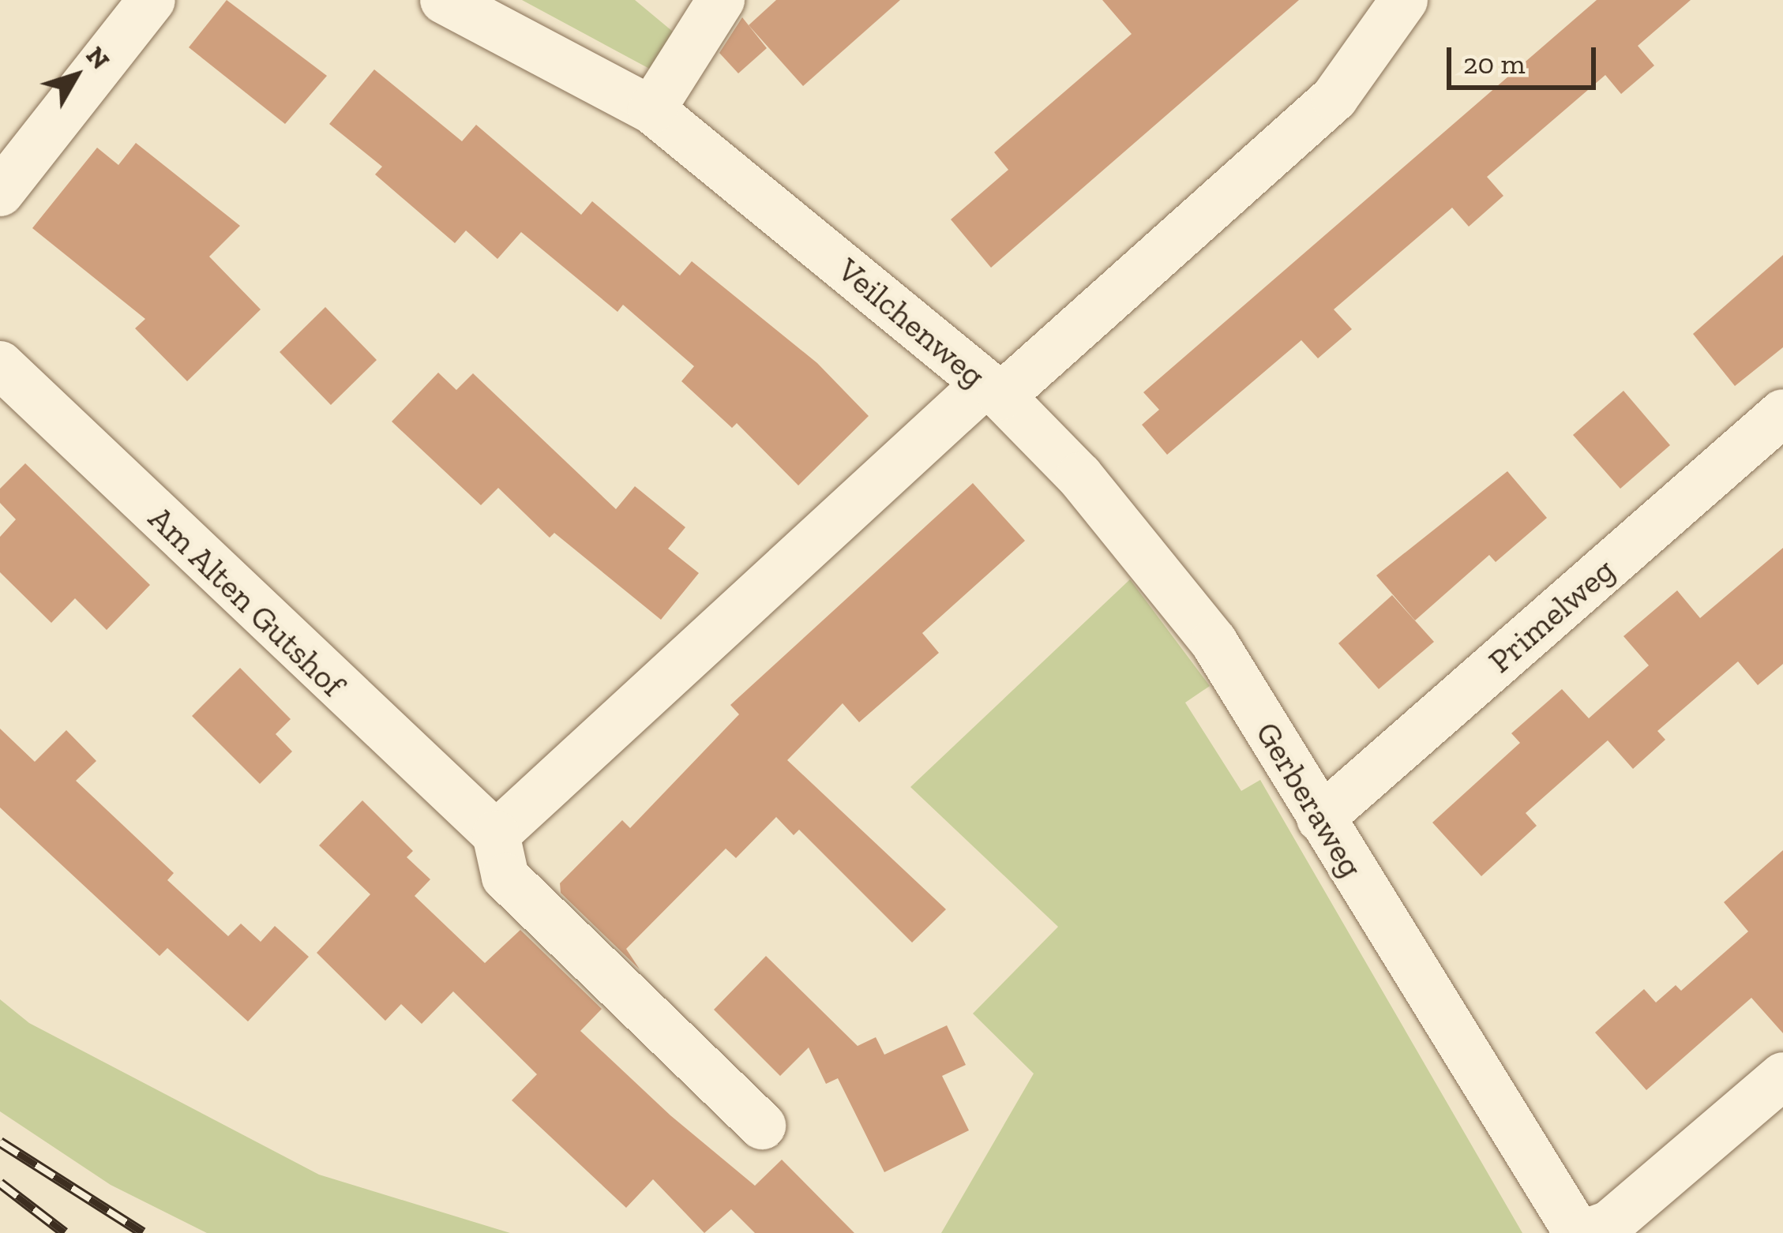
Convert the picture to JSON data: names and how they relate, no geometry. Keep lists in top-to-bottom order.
{
  "streets": {
    "street": [
      "Veilchenweg",
      "Am Alten Gutshof",
      "Primelweg",
      "Gerberaweg"
    ]
  },
  "crossings": [
    ["Veilchenweg", "Gerberaweg"],
    ["Primelweg", "Gerberaweg"]
  ],
  "scale_bar": "20 m",
  "north": "top right"
}
